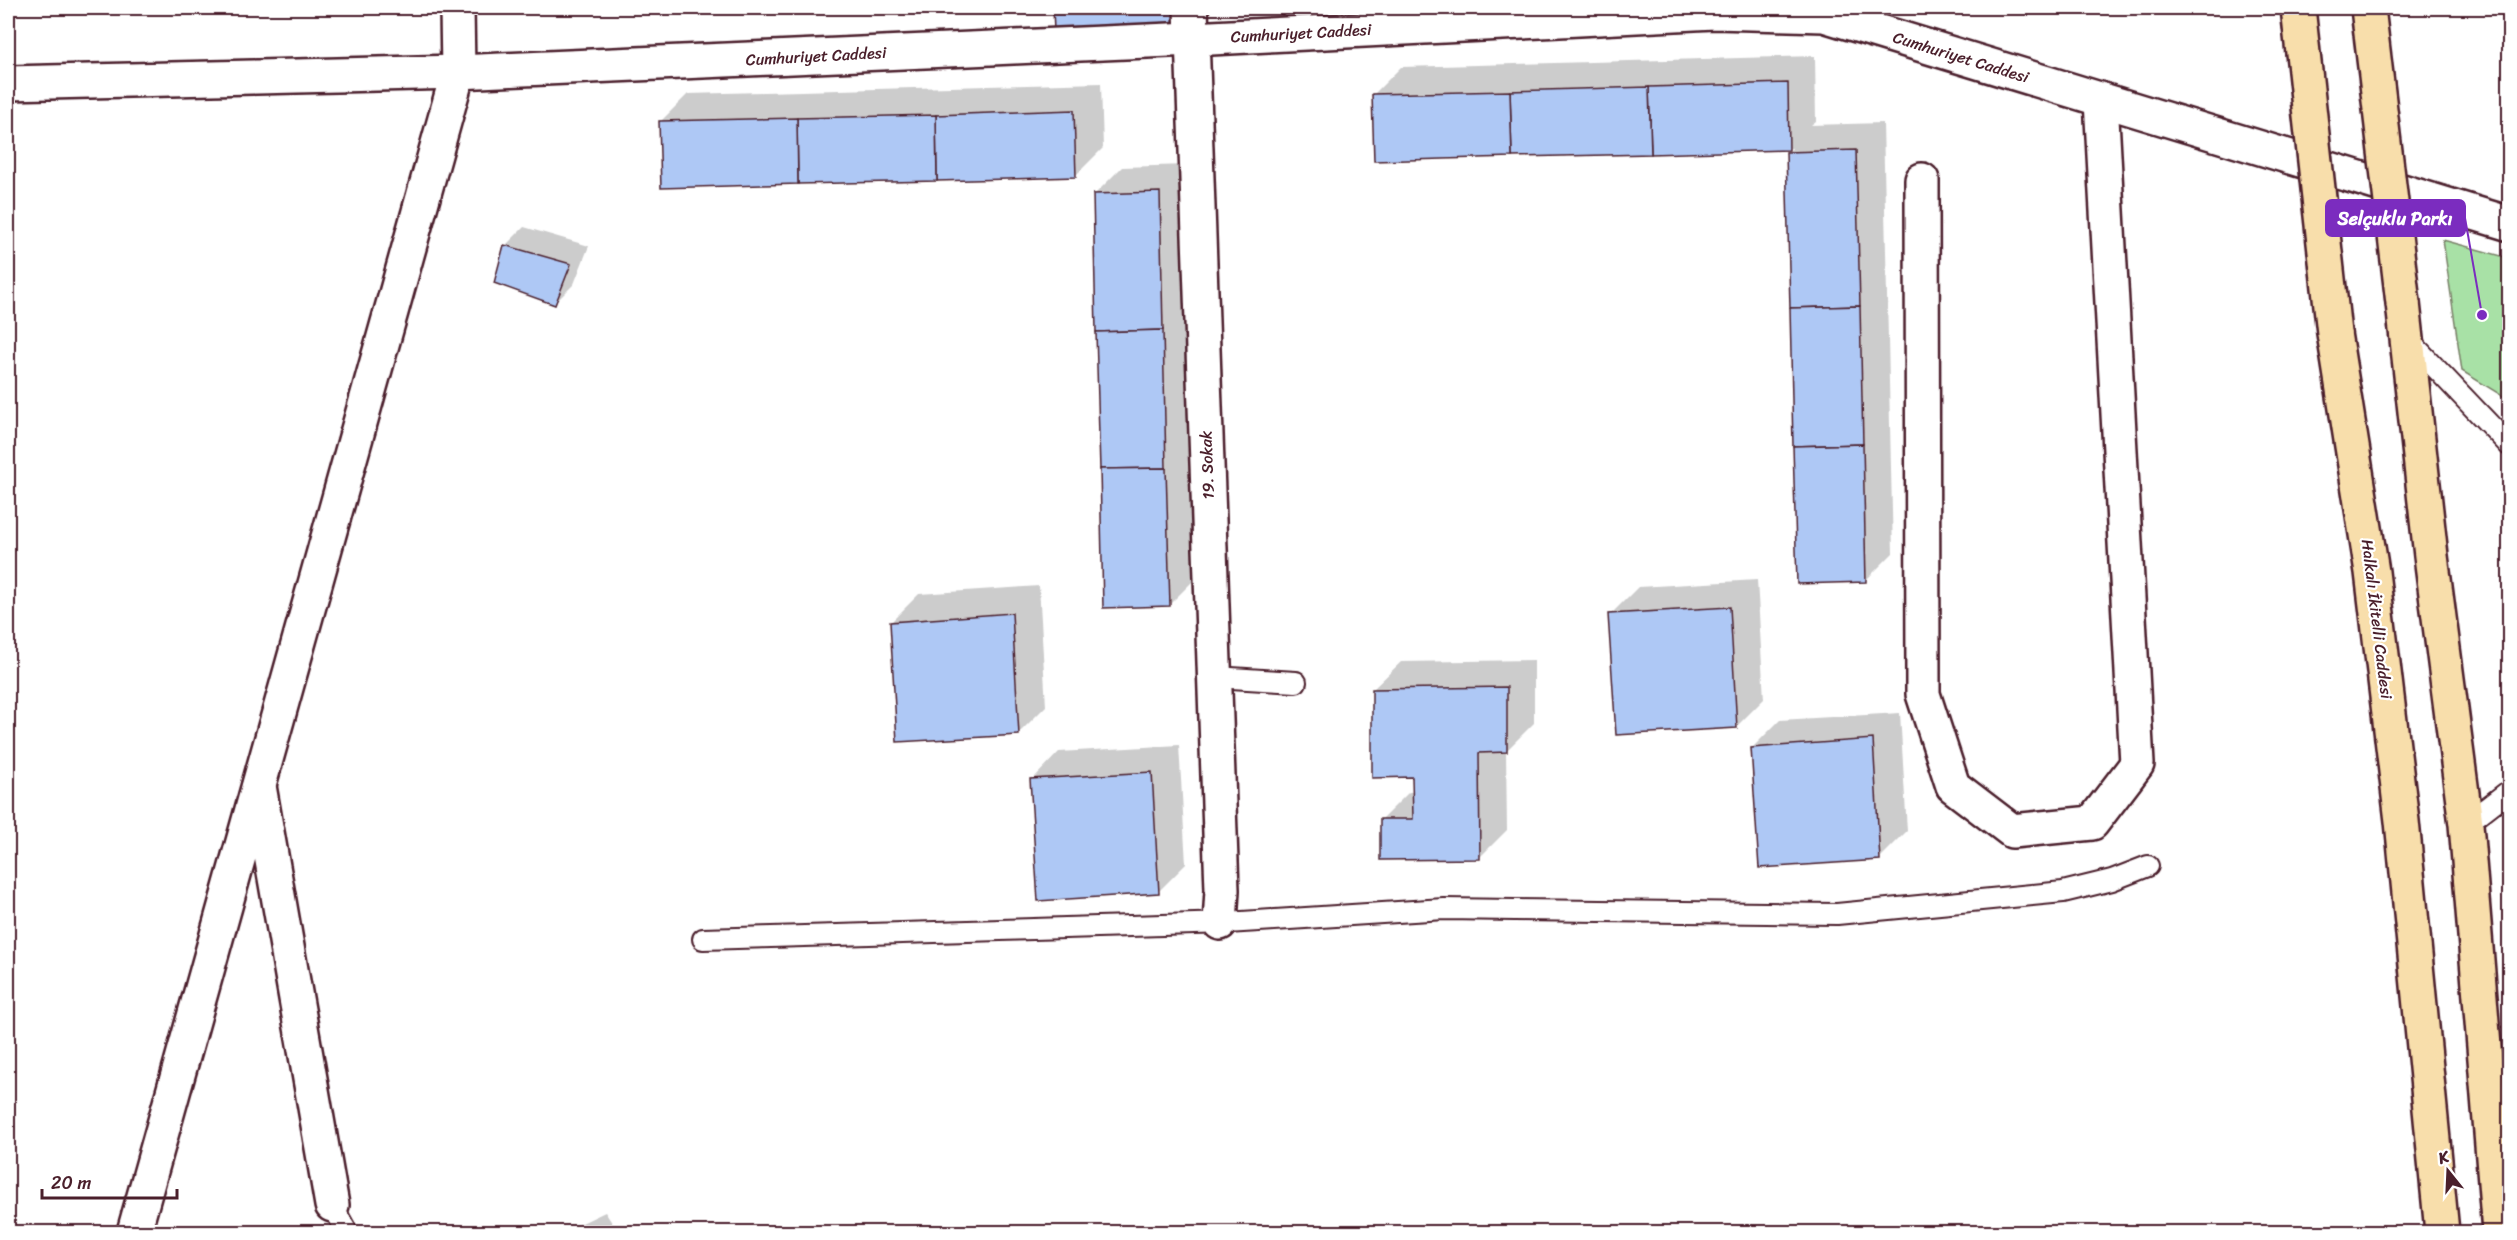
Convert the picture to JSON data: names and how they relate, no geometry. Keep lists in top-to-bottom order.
{
  "streets": {
    "main road": ["Halkalı İkitelli Caddesi"],
    "street": ["Cumhuriyet Caddesi", "19. Sokak"]
  },
  "crossings": [
    ["Cumhuriyet Caddesi", "19. Sokak"]
  ],
  "places": ["Selçuklu Parkı"],
  "scale_bar": "20 m",
  "north": "top"
}
